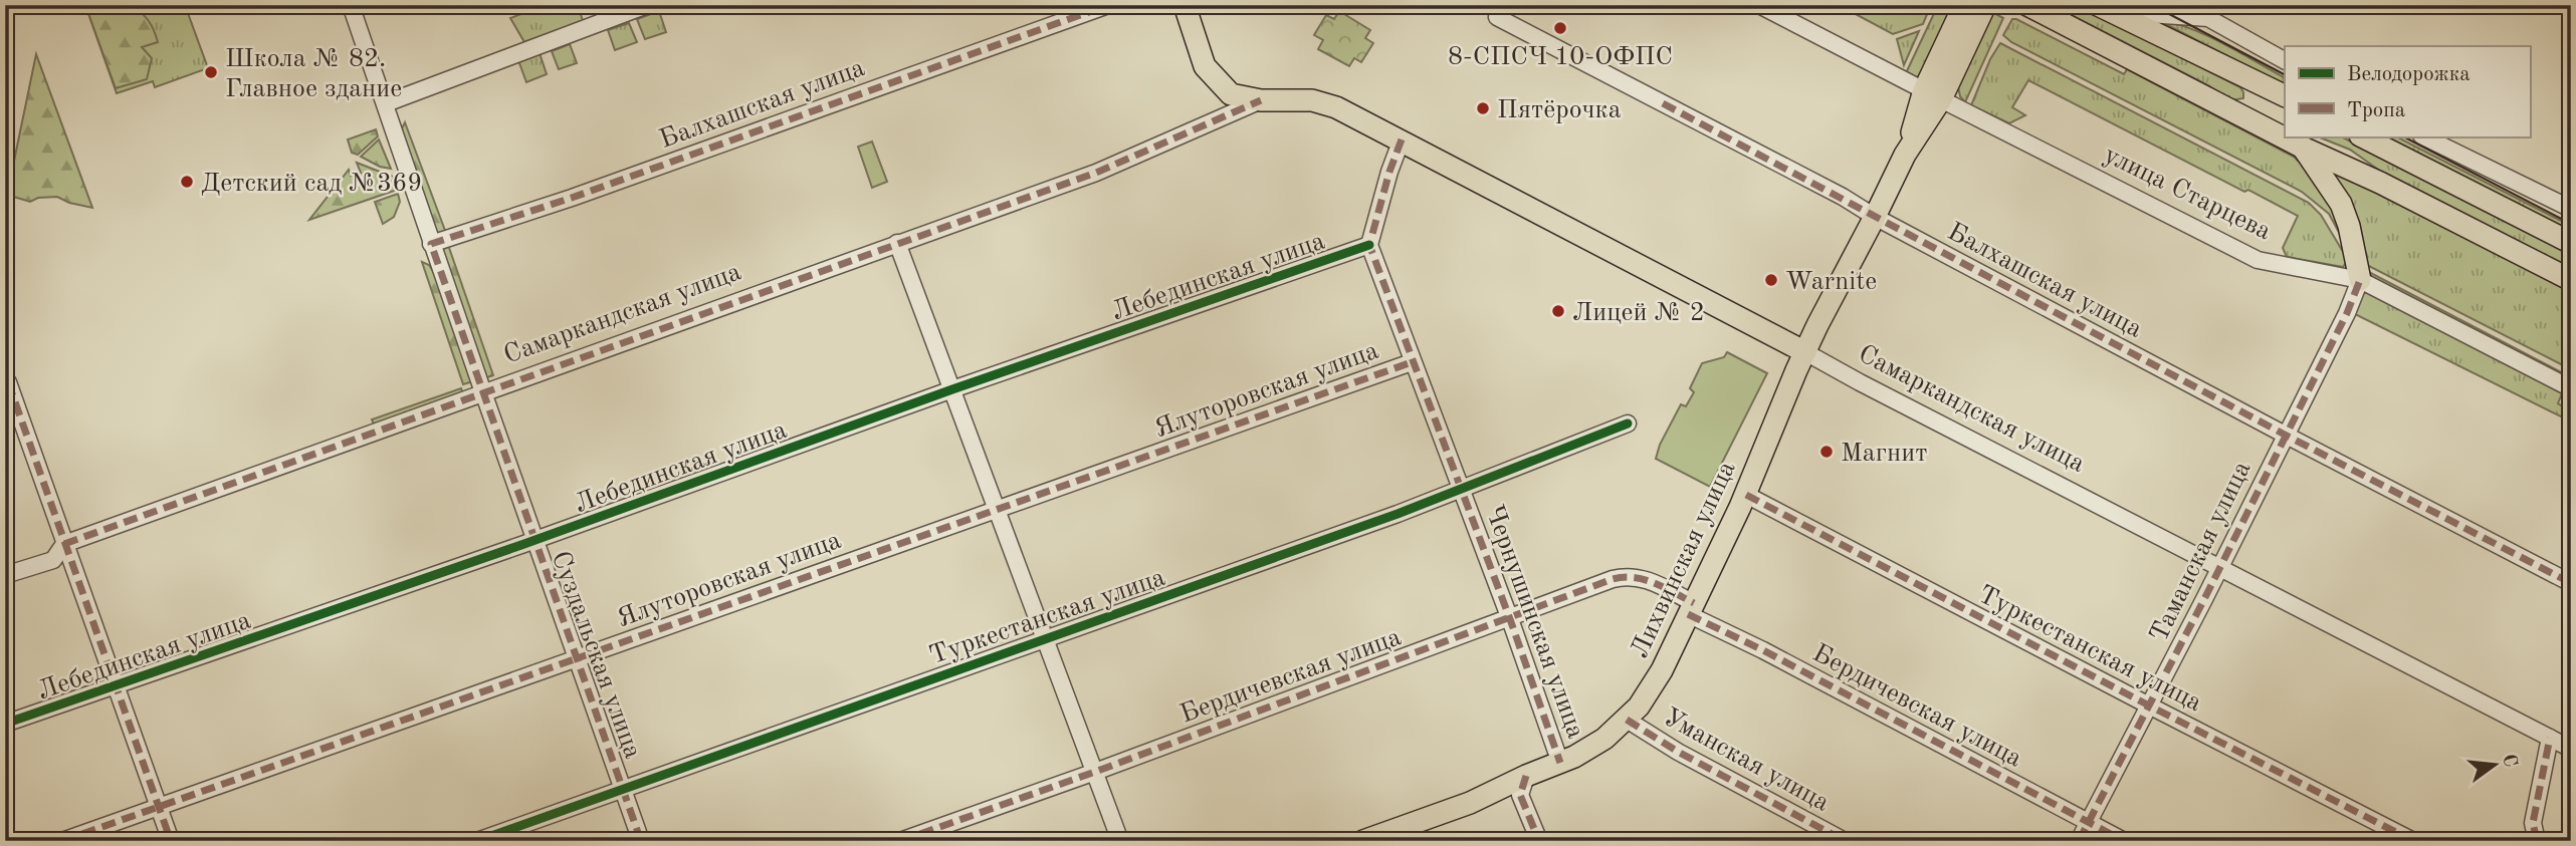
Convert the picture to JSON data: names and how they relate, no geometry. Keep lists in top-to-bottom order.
{
  "streets": {
    "main road": ["Самаркандская улица", "Лихвинская улица"],
    "street": [
      "Балхашская улица",
      "улица Старцева",
      "Лебединская улица",
      "Ялуторовская улица",
      "Таманская улица",
      "Туркестанская улица",
      "Чернушинская улица",
      "Суздальская улица",
      "Бердичевская улица",
      "Уманская улица"
    ]
  },
  "crossings": [
    ["Балхашская улица", "Таманская улица"],
    ["Балхашская улица", "Лихвинская улица"],
    ["Балхашская улица", "Суздальская улица"],
    ["улица Старцева", "Таманская улица"],
    ["улица Старцева", "Лихвинская улица"],
    ["Лебединская улица", "Чернушинская улица"],
    ["Лебединская улица", "Суздальская улица"],
    ["Самаркандская улица", "Таманская улица"],
    ["Самаркандская улица", "Лихвинская улица"],
    ["Самаркандская улица", "Суздальская улица"],
    ["Ялуторовская улица", "Чернушинская улица"],
    ["Ялуторовская улица", "Суздальская улица"],
    ["Таманская улица", "Туркестанская улица"],
    ["Таманская улица", "Бердичевская улица"],
    ["Лихвинская улица", "Туркестанская улица"],
    ["Лихвинская улица", "Чернушинская улица"],
    ["Лихвинская улица", "Бердичевская улица"],
    ["Лихвинская улица", "Уманская улица"],
    ["Туркестанская улица", "Чернушинская улица"],
    ["Туркестанская улица", "Суздальская улица"],
    ["Чернушинская улица", "Бердичевская улица"]
  ],
  "places": [
    "8-СПСЧ 10-ОФПС",
    "Школа № 82. Главное здание",
    "Пятёрочка",
    "Детский сад №369",
    "Warnite",
    "Лицей № 2",
    "Магнит"
  ],
  "legend": ["Велодорожка", "Тропа"],
  "north": "right"
}
